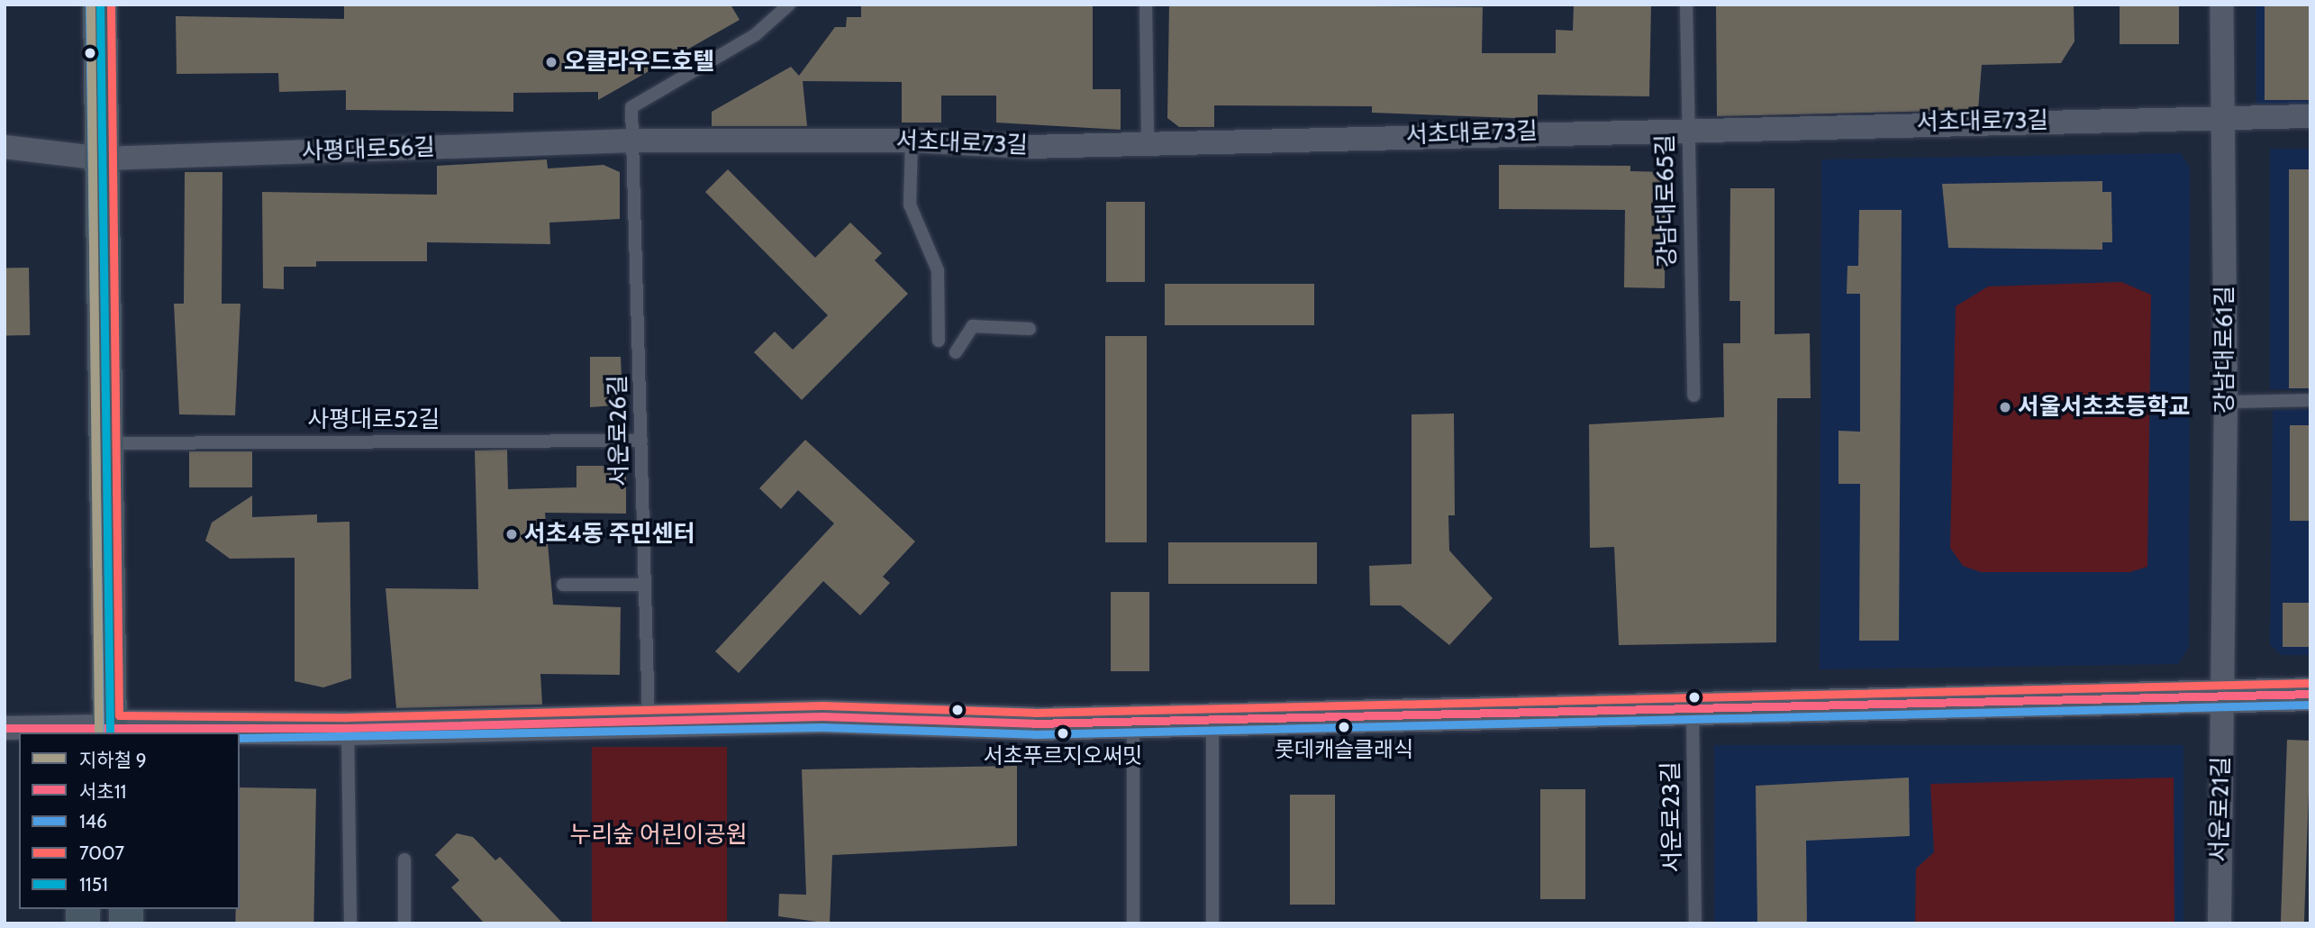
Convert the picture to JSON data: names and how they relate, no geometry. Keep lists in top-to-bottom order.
{
  "streets": {
    "street": [
      "서초대로73길",
      "사평대로56길",
      "강남대로61길",
      "서운로21길"
    ],
    "lane": [
      "강남대로65길",
      "사평대로52길",
      "서운로26길",
      "서운로23길"
    ]
  },
  "crossings": [
    ["서초대로73길", "사평대로56길"],
    ["서초대로73길", "강남대로65길"],
    ["서초대로73길", "강남대로61길"],
    ["서초대로73길", "서운로26길"],
    ["사평대로56길", "서운로26길"],
    ["강남대로61길", "서운로21길"],
    ["사평대로52길", "서운로26길"]
  ],
  "parks": ["누리숲 어린이공원"],
  "places": [
    "오클라우드호텔",
    "서울서초초등학교",
    "서초4동 주민센터",
    "롯데캐슬클래식",
    "서초푸르지오써밋"
  ],
  "lines": [
    "metro line 9",
    "transit line 146",
    "transit line 7007",
    "transit line 1151",
    "transit line 서초11"
  ],
  "legend": [
    "지하철 9",
    "서초11",
    "146",
    "7007",
    "1151"
  ]
}
